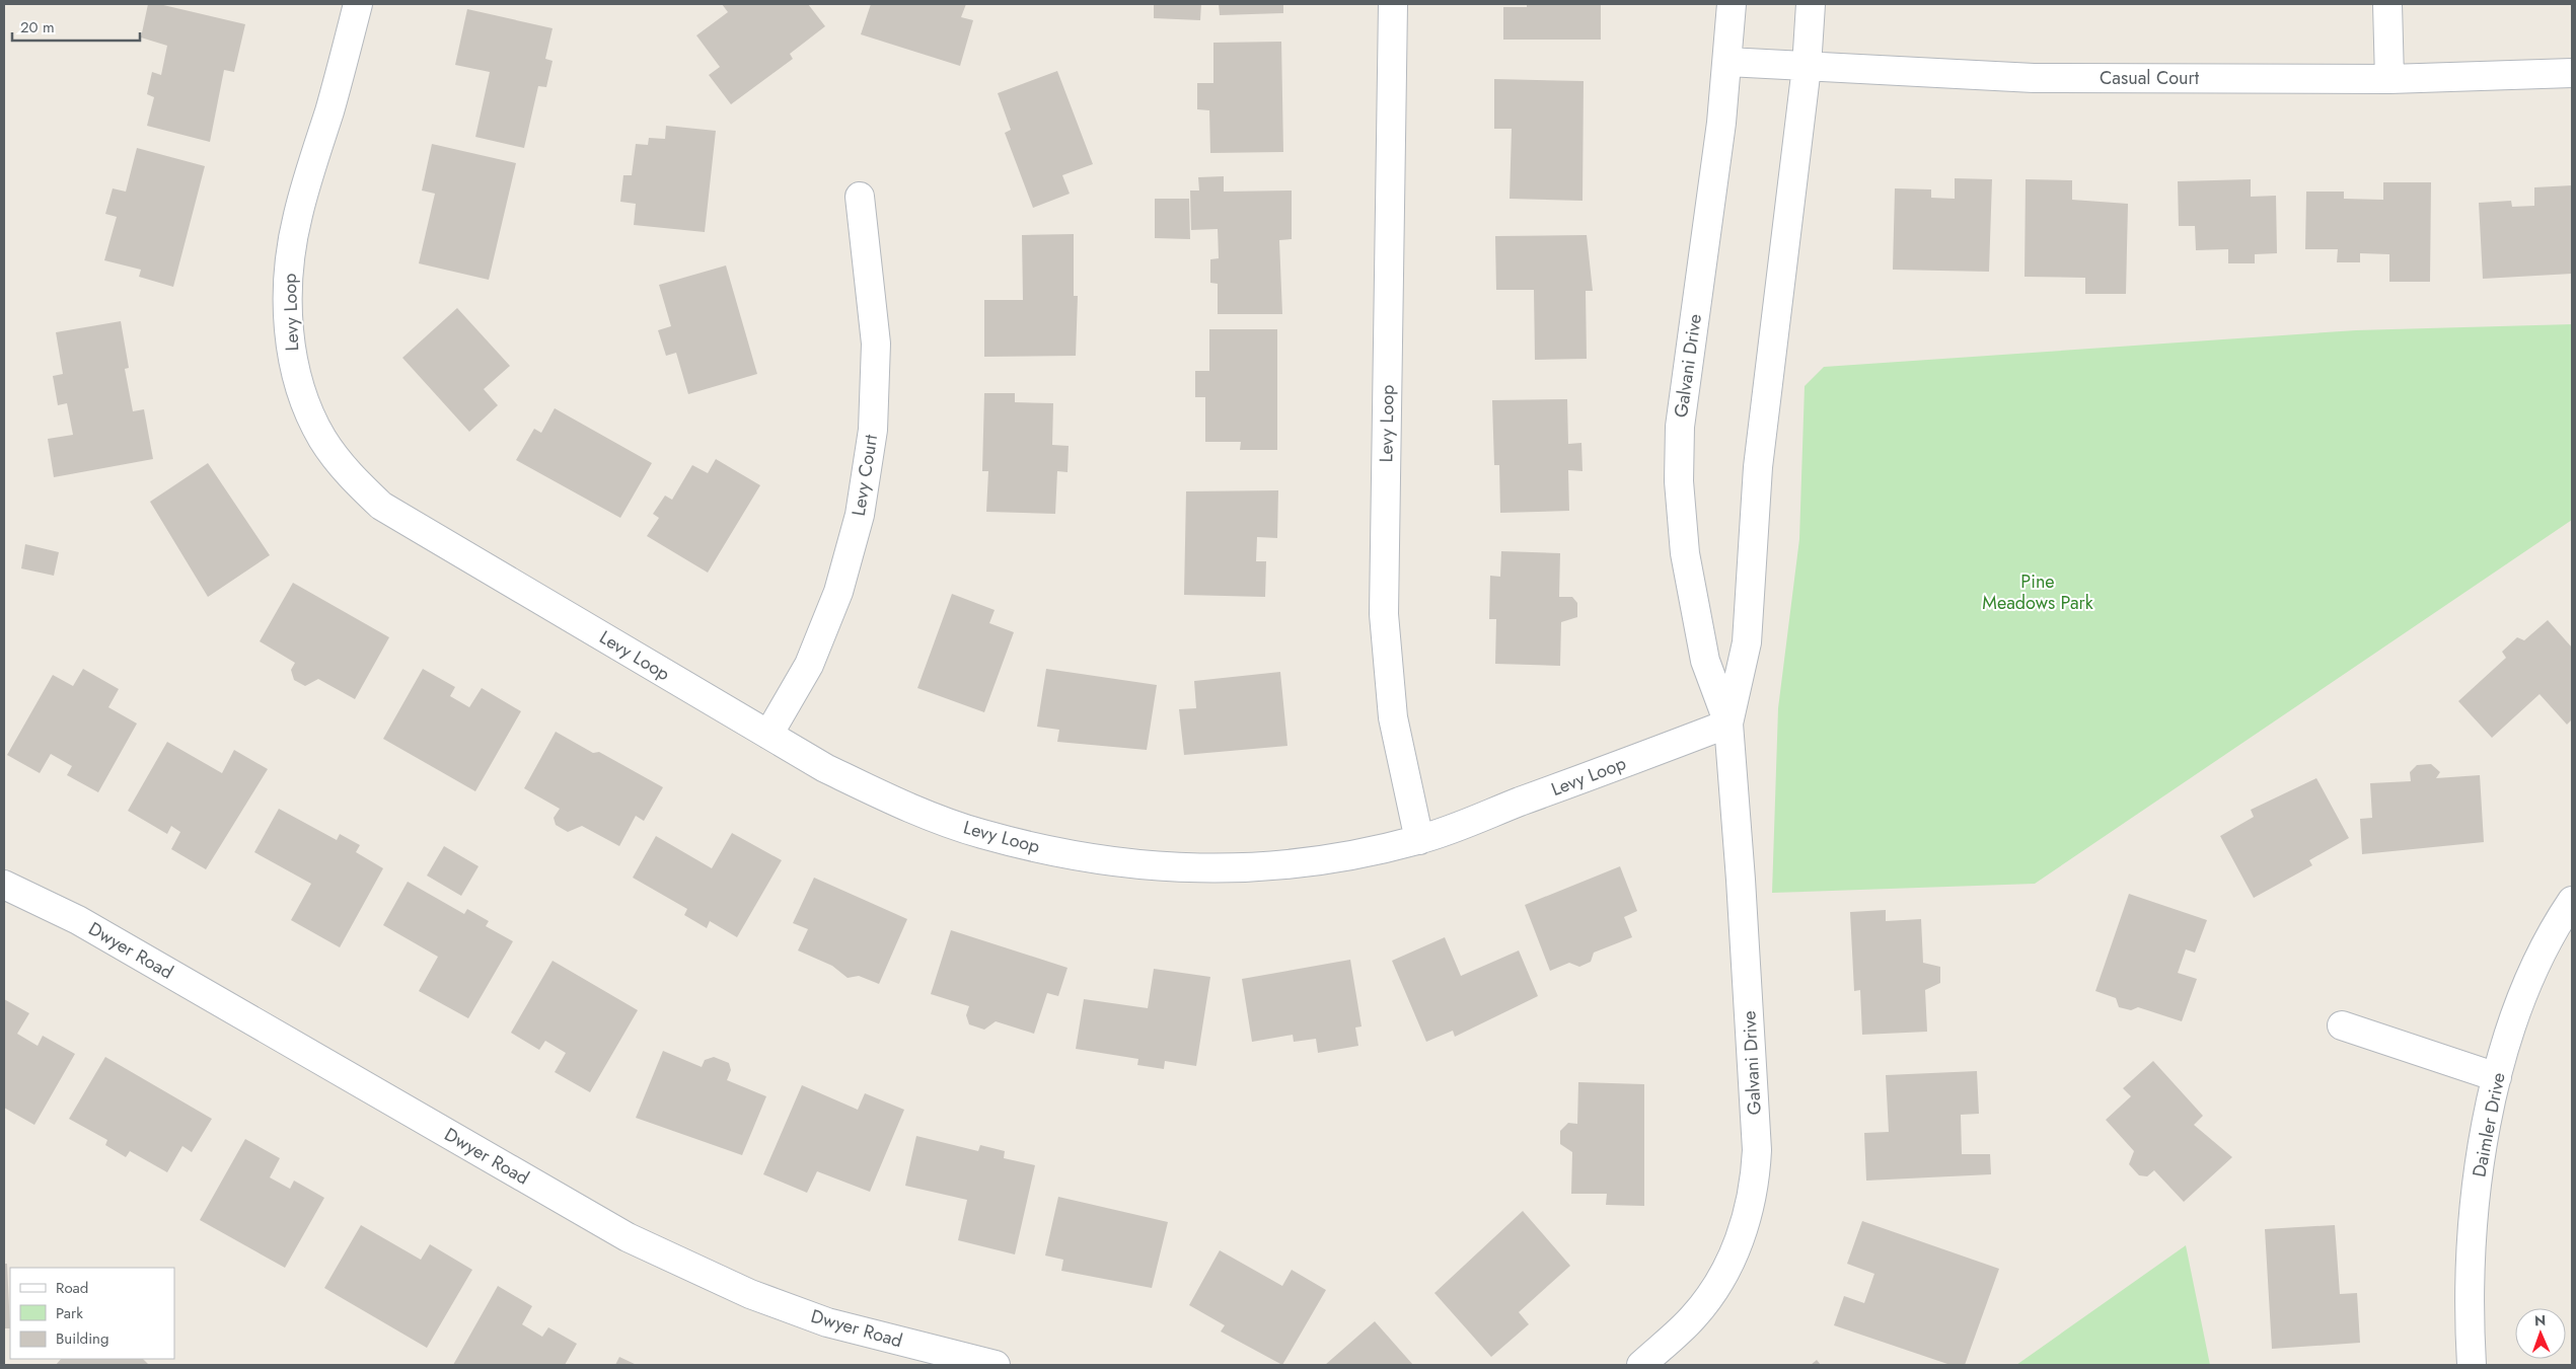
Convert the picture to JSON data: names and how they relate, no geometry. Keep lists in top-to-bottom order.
{
  "streets": {
    "street": [
      "Casual Court",
      "Levy Loop",
      "Galvani Drive",
      "Levy Court",
      "Dwyer Road",
      "Daimler Drive"
    ]
  },
  "crossings": [
    ["Casual Court", "Galvani Drive"],
    ["Levy Loop", "Galvani Drive"],
    ["Levy Loop", "Levy Court"]
  ],
  "parks": ["Pine Meadows Park"],
  "legend": ["Road", "Park", "Building"],
  "scale_bar": "20 m",
  "north": "top"
}
